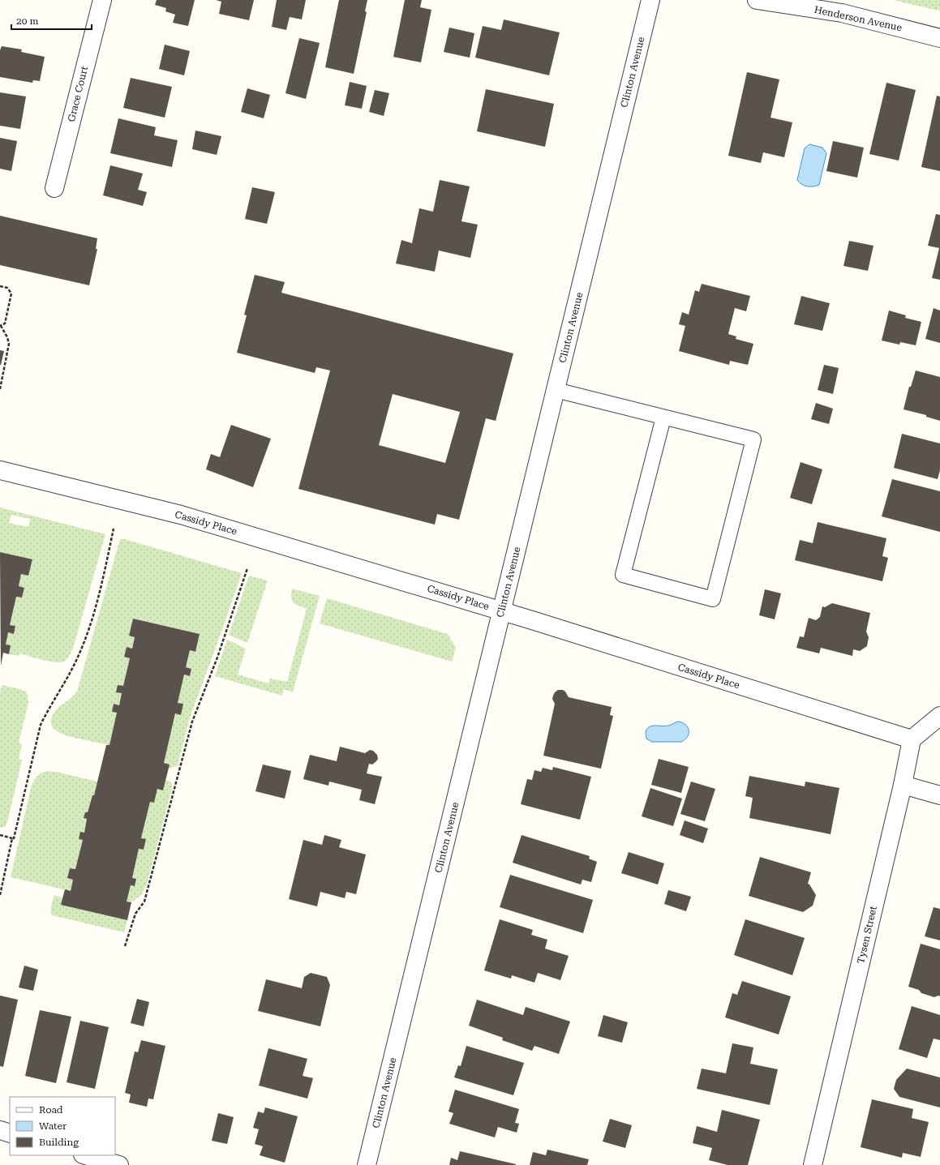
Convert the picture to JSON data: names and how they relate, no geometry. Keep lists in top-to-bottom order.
{
  "streets": {
    "street": [
      "Henderson Avenue",
      "Clinton Avenue",
      "Grace Court",
      "Cassidy Place",
      "Tysen Street"
    ]
  },
  "crossings": [
    ["Clinton Avenue", "Cassidy Place"],
    ["Cassidy Place", "Tysen Street"]
  ],
  "legend": ["Road", "Water", "Building"],
  "scale_bar": "20 m"
}
